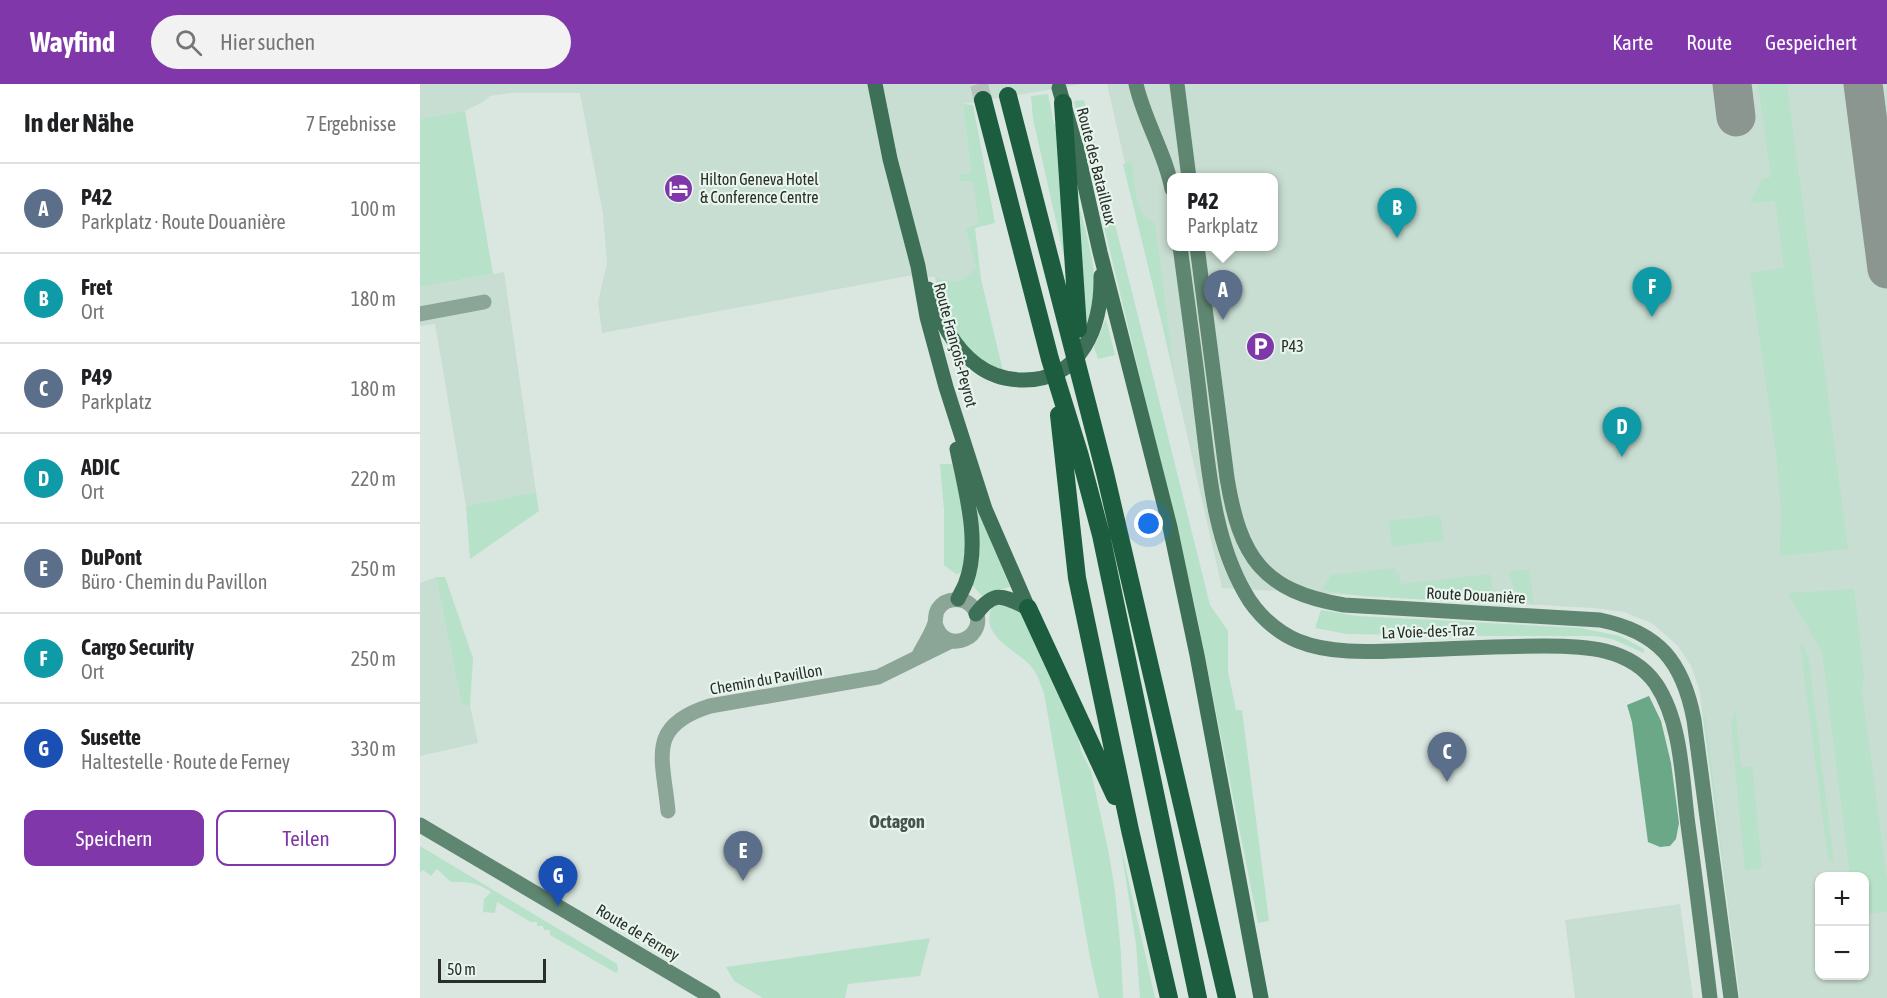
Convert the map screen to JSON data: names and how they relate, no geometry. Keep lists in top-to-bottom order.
{
  "streets": {
    "main road": ["Route des Batailleux", "Route François-Peyrot"],
    "street": [
      "Route Douanière",
      "La Voie-des-Traz",
      "Chemin du Pavillon",
      "Route de Ferney"
    ]
  },
  "districts": ["Octagon"],
  "places": {
    "hotel": ["Hilton Geneva Hotel & Conference Centre"],
    "parking": ["P43"]
  },
  "scale_bar": "50 m",
  "page": {
    "header": "Wayfind",
    "search": "Hier suchen",
    "nav": ["Karte", "Route", "Gespeichert"],
    "heading": ["In der Nähe", "7 Ergebnisse"],
    "list": [
      {
        "mark": "A",
        "name": "P42",
        "note": "Parkplatz · Route Douanière",
        "value": "100 m"
      },
      {
        "mark": "B",
        "name": "Fret",
        "note": "Ort",
        "value": "180 m"
      },
      {
        "mark": "C",
        "name": "P49",
        "note": "Parkplatz",
        "value": "180 m"
      },
      {
        "mark": "D",
        "name": "ADIC",
        "note": "Ort",
        "value": "220 m"
      },
      {
        "mark": "E",
        "name": "DuPont",
        "note": "Büro · Chemin du Pavillon",
        "value": "250 m"
      },
      {
        "mark": "F",
        "name": "Cargo Security",
        "note": "Ort",
        "value": "250 m"
      },
      {
        "mark": "G",
        "name": "Susette",
        "note": "Haltestelle · Route de Ferney",
        "value": "330 m"
      }
    ],
    "popup": ["P42", "Parkplatz"],
    "pins": [
      "B",
      "F",
      "A",
      "D",
      "C",
      "E",
      "G"
    ],
    "buttons": ["Speichern", "Teilen"],
    "map_buttons": ["+", "−"],
    "scale": "50 m"
  }
}
